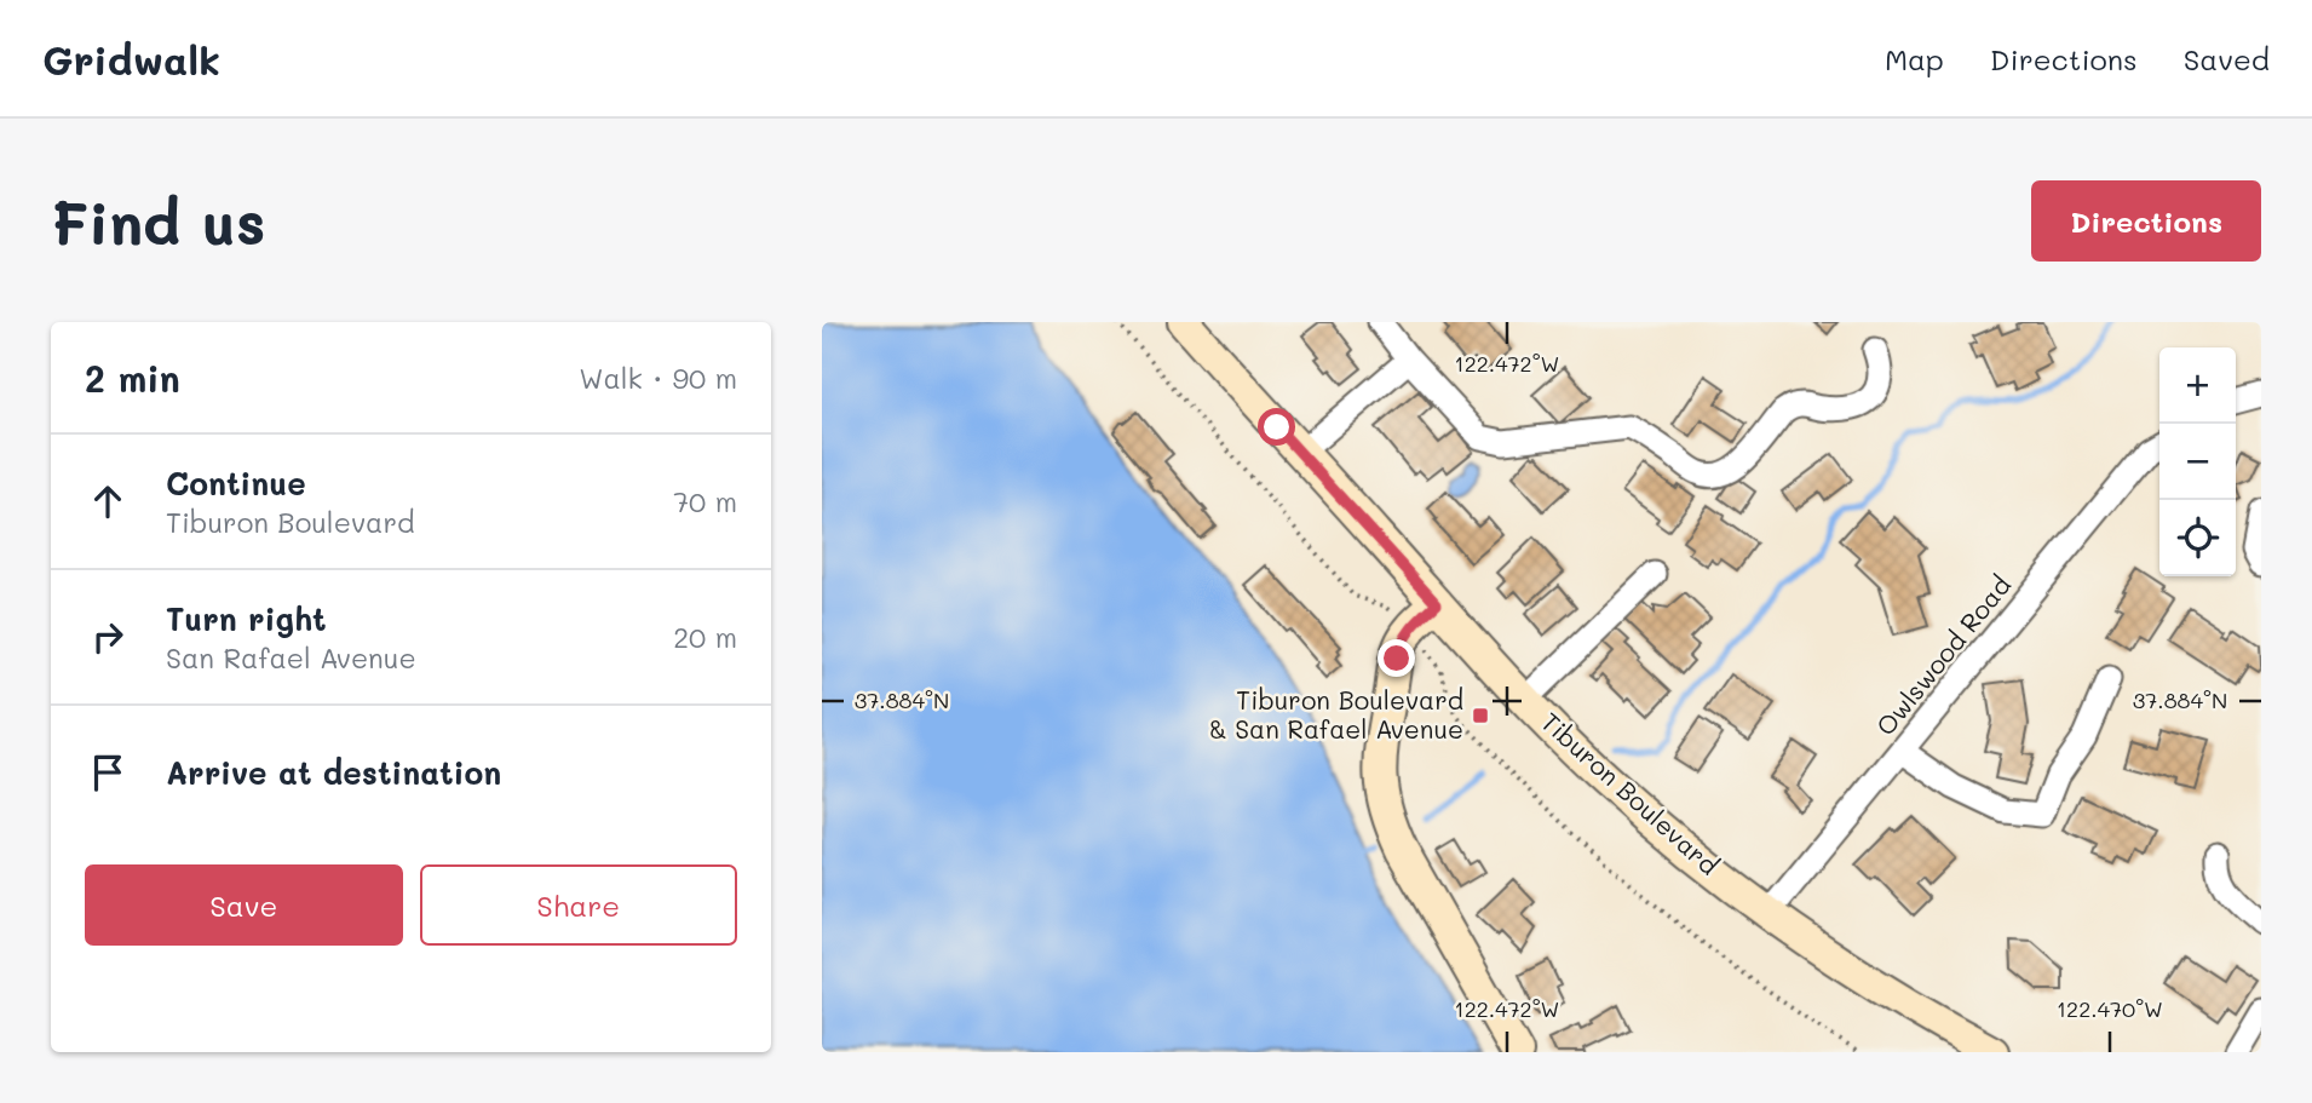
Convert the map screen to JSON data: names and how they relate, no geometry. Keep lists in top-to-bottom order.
{
  "streets": {
    "main road": ["Tiburon Boulevard"],
    "street": ["Owlswood Road"]
  },
  "crossings": [
    ["Owlswood Road", "Tiburon Boulevard"]
  ],
  "places": {
    "transit": ["Tiburon Boulevard & San Rafael Avenue"]
  },
  "page": {
    "header": "Gridwalk",
    "nav": ["Map", "Directions", "Saved"],
    "buttons": [
      "Directions",
      ["Save", "Share"]
    ],
    "title": "Find us",
    "heading": ["2 min", "Walk · 90 m"],
    "map_buttons": ["+", "−"],
    "list": [
      ["Continue", "Tiburon Boulevard", "70 m"],
      ["Turn right", "San Rafael Avenue", "20 m"],
      "Arrive at destination"
    ]
  },
  "coordinates": ["122.472°W", "37.884°N", "122.470°W"]
}
